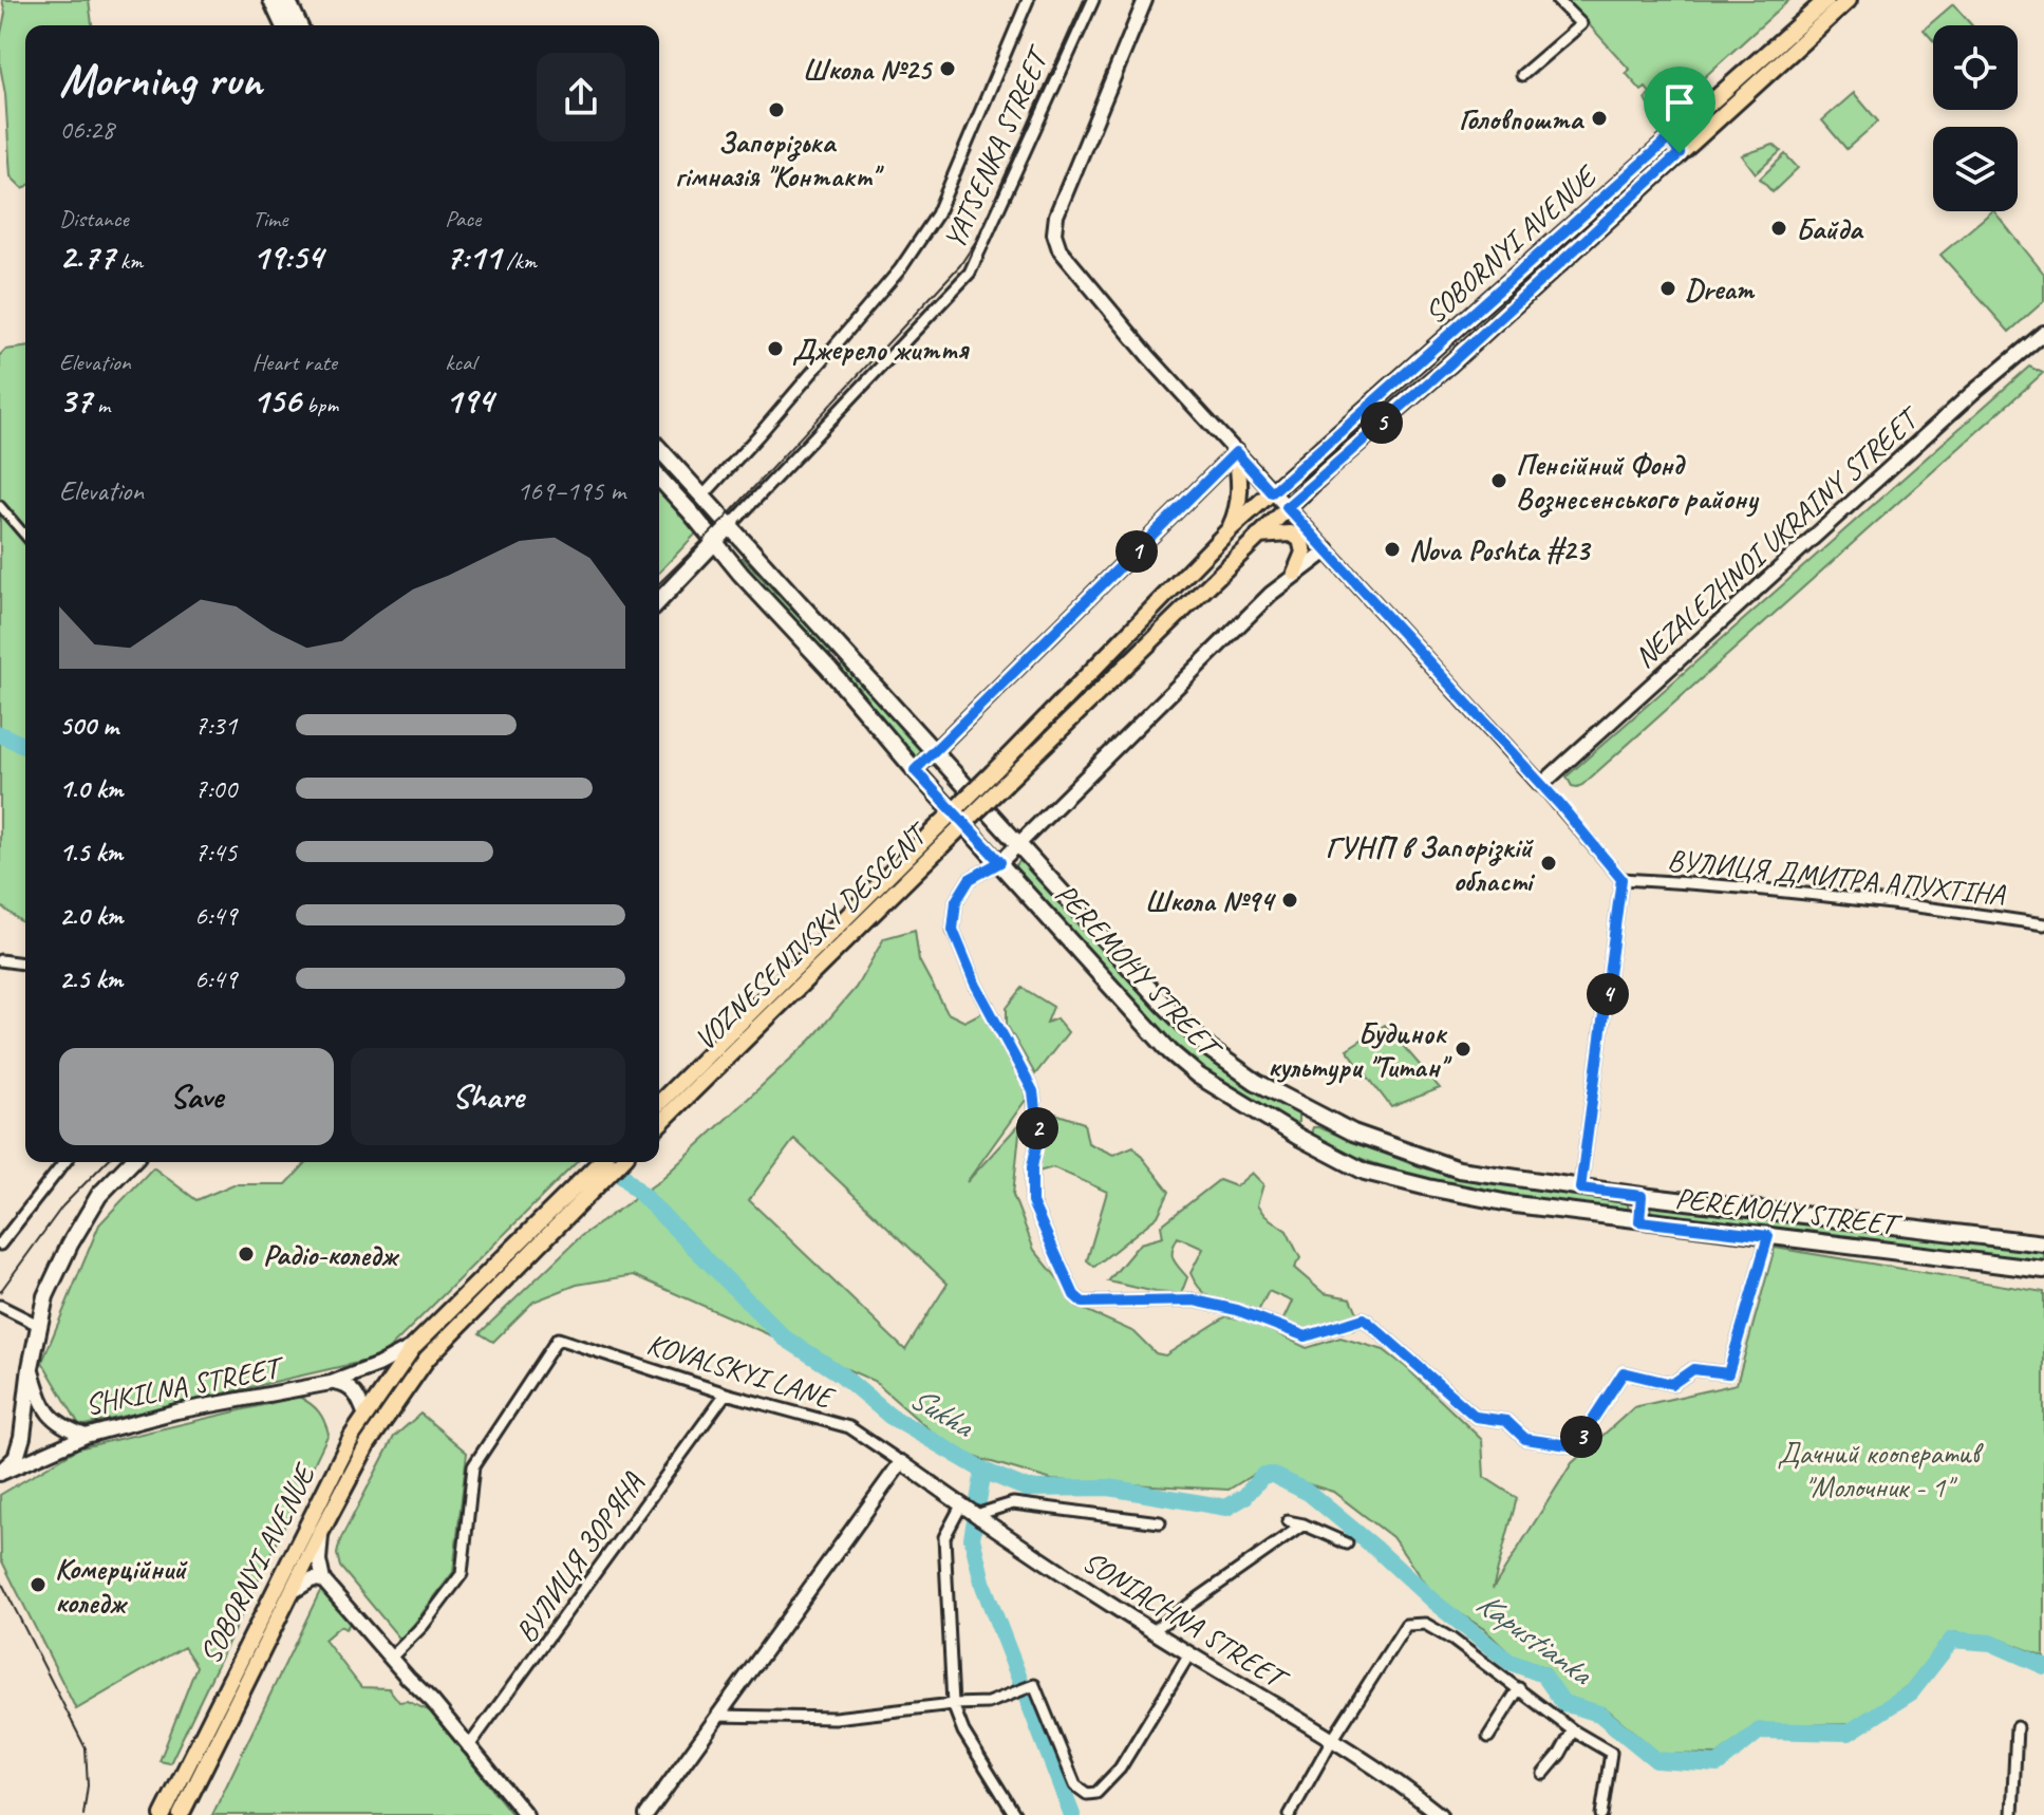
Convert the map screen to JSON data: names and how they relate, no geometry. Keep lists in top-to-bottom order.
{
  "streets": {
    "main road": [
      "YATSENKA STREET",
      "SOBORNYI AVENUE",
      "VOZNESENIVSKY DESCENT",
      "PEREMOHY STREET"
    ],
    "street": [
      "NEZALEZHNOI UKRAINY STREET",
      "ВУЛИЦЯ ДМИТРА АПУХТІНА",
      "KOVALSKYI LANE",
      "SHKILNA STREET",
      "ВУЛИЦЯ ЗОРЯНА",
      "SONIACHNA STREET"
    ]
  },
  "crossings": [
    ["YATSENKA STREET", "PEREMOHY STREET"],
    ["SOBORNYI AVENUE", "VOZNESENIVSKY DESCENT"],
    ["SOBORNYI AVENUE", "SHKILNA STREET"],
    ["KOVALSKYI LANE", "ВУЛИЦЯ ЗОРЯНА"],
    ["KOVALSKYI LANE", "SONIACHNA STREET"]
  ],
  "water": ["Sukha", "Kapustianka"],
  "parks": ["Дачний кооператив \"Молочник - 1\""],
  "places": [
    "Школа №25",
    "Запорізька гімназія \"Контакт\"",
    "Головпошта",
    "Байда",
    "Dream",
    "Джерело життя",
    "Пенсійний Фонд Вознесенського району",
    "Nova Poshta #23",
    "ГУНП в Запорізкій області",
    "Школа №94",
    "Будинок культури \"Титан\"",
    "Радіо-коледж",
    "Комерційний коледж"
  ],
  "page": {
    "heading": ["Morning run", "06:28"],
    "stats": [
      ["Distance", "2.77 km"],
      ["Time", "19:54"],
      ["Pace", "7:11 /km"],
      ["Elevation", "37 m"],
      ["Heart rate", "156 bpm"],
      ["kcal", "194"]
    ],
    "pins": [
      "5",
      "1",
      "4",
      "2",
      "3"
    ],
    "chart": ["Elevation", "169–195 m"],
    "list": [
      {
        "name": "500 m",
        "note": "7:31"
      },
      {
        "name": "1.0 km",
        "note": "7:00"
      },
      {
        "name": "1.5 km",
        "note": "7:45"
      },
      {
        "name": "2.0 km",
        "note": "6:49"
      },
      {
        "name": "2.5 km",
        "note": "6:49"
      }
    ],
    "buttons": ["Save", "Share"]
  }
}
